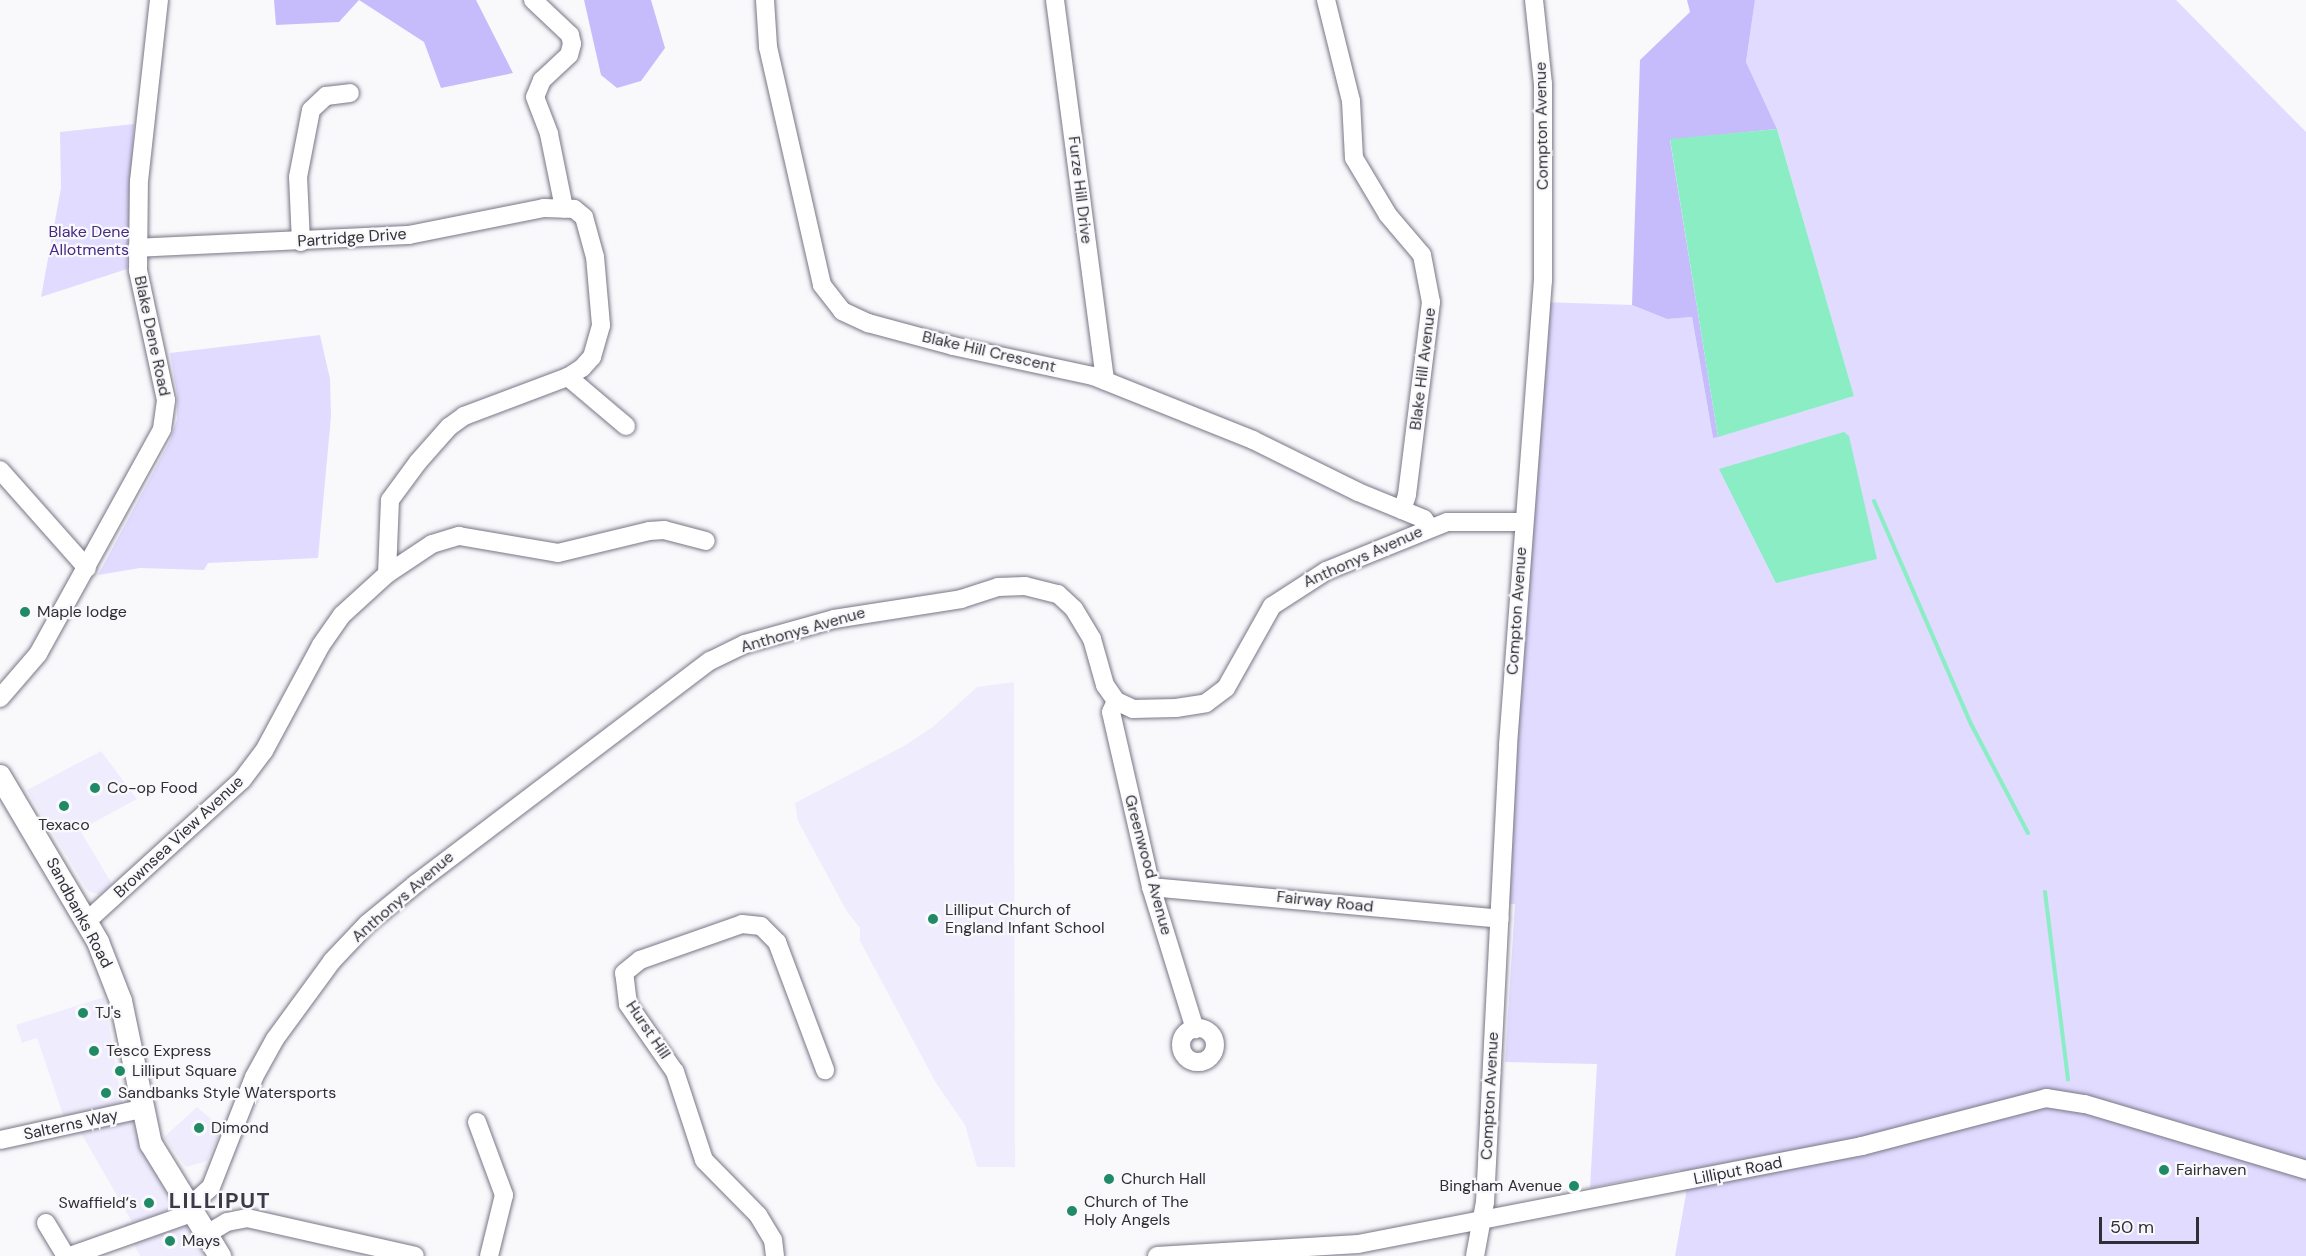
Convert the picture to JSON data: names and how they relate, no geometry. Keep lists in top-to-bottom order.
{
  "streets": {
    "main road": ["Sandbanks Road"],
    "street": [
      "Compton Avenue",
      "Furze Hill Drive",
      "Partridge Drive",
      "Blake Dene Road",
      "Blake Hill Crescent",
      "Blake Hill Avenue",
      "Anthonys Avenue",
      "Brownsea View Avenue",
      "Greenwood Avenue",
      "Fairway Road",
      "Hurst Hill",
      "Salterns Way",
      "Lilliput Road"
    ]
  },
  "crossings": [
    ["Compton Avenue", "Anthonys Avenue"],
    ["Compton Avenue", "Fairway Road"],
    ["Compton Avenue", "Lilliput Road"],
    ["Furze Hill Drive", "Blake Hill Crescent"],
    ["Partridge Drive", "Blake Dene Road"],
    ["Blake Hill Crescent", "Blake Hill Avenue"],
    ["Blake Hill Crescent", "Anthonys Avenue"],
    ["Anthonys Avenue", "Greenwood Avenue"],
    ["Anthonys Avenue", "Sandbanks Road"],
    ["Brownsea View Avenue", "Sandbanks Road"],
    ["Greenwood Avenue", "Fairway Road"],
    ["Sandbanks Road", "Salterns Way"]
  ],
  "districts": ["LILLIPUT"],
  "parks": ["Blake Dene Allotments"],
  "places": [
    "Maple lodge",
    "Co-op Food",
    "Texaco",
    "Lilliput Church of England Infant School",
    "TJ's",
    "Tesco Express",
    "Lilliput Square",
    "Sandbanks Style Watersports",
    "Dimond",
    "Fairhaven",
    "Church Hall",
    "Bingham Avenue",
    "Swaffield‘s",
    "Church of The Holy Angels",
    "Mays"
  ],
  "scale_bar": "50 m"
}
